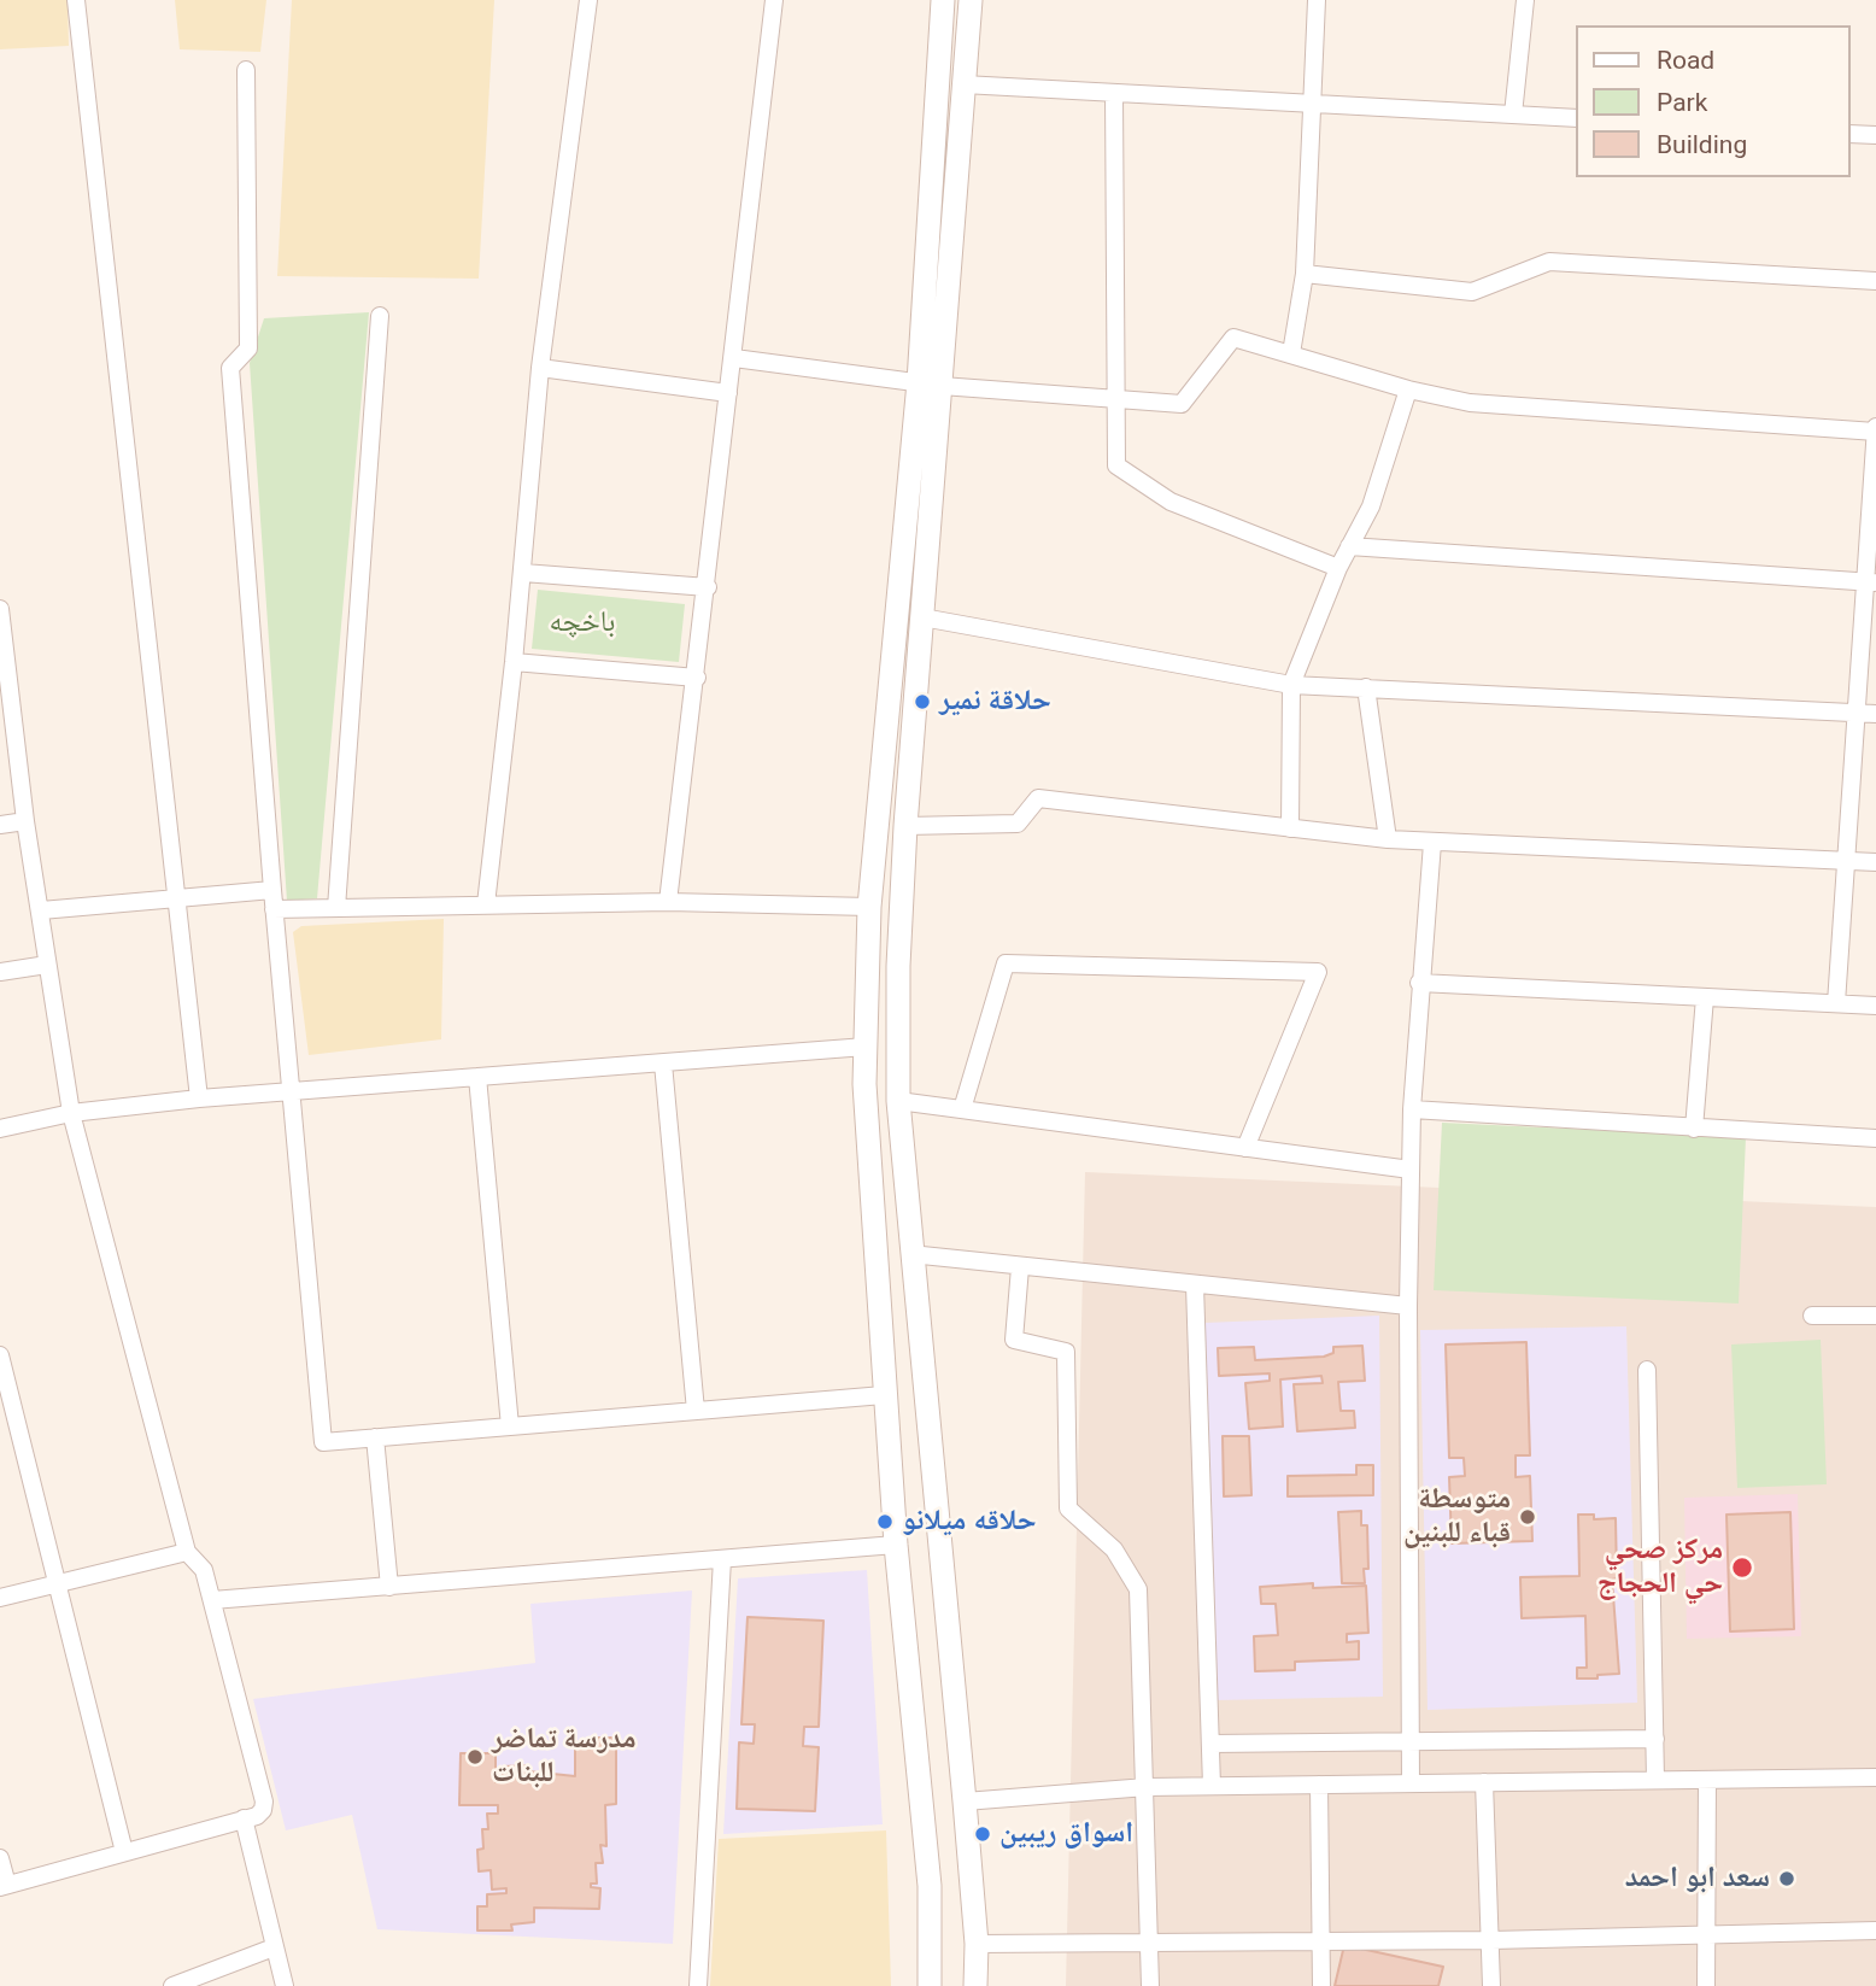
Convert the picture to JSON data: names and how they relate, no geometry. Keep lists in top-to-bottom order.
{
  "parks": ["باخچە"],
  "places": [
    "حلاقة نمير",
    "متوسطة قباء للبنين",
    "حلاقه ميلانو",
    "مركز صحي حي الحجاج",
    "مدرسة تماضر للبنات",
    "اسواق ريبين",
    "سعد ابو احمد"
  ],
  "legend": ["Road", "Park", "Building"]
}
